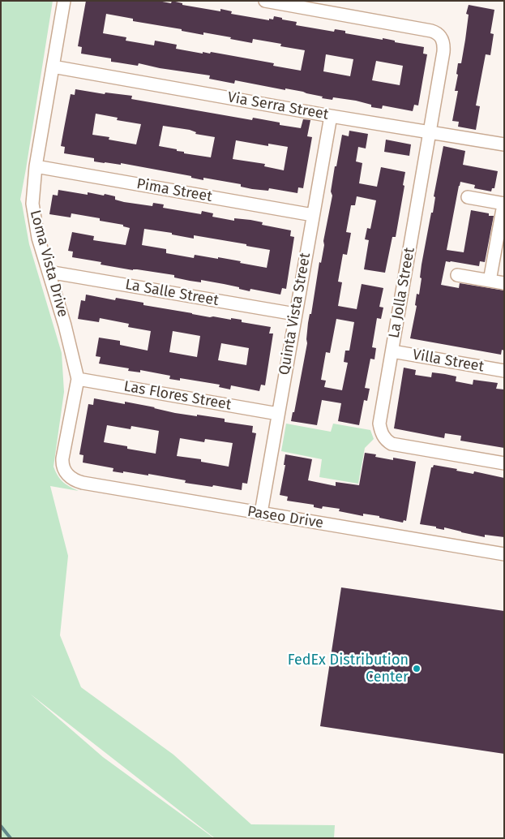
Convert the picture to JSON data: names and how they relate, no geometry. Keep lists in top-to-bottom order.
{
  "streets": {
    "street": [
      "Via Serra Street",
      "Pima Street",
      "Loma Vista Drive",
      "La Salle Street",
      "La Jolla Street",
      "Quinta Vista Street",
      "Villa Street",
      "Las Flores Street",
      "Paseo Drive"
    ]
  },
  "crossings": [
    ["Via Serra Street", "Loma Vista Drive"],
    ["Via Serra Street", "La Jolla Street"],
    ["Via Serra Street", "Quinta Vista Street"],
    ["Pima Street", "Loma Vista Drive"],
    ["Pima Street", "Quinta Vista Street"],
    ["Loma Vista Drive", "La Salle Street"],
    ["Loma Vista Drive", "Las Flores Street"],
    ["Loma Vista Drive", "Paseo Drive"],
    ["La Salle Street", "Quinta Vista Street"],
    ["La Jolla Street", "Villa Street"],
    ["Quinta Vista Street", "Las Flores Street"],
    ["Quinta Vista Street", "Paseo Drive"]
  ],
  "places": ["FedEx Distribution Center"]
}
